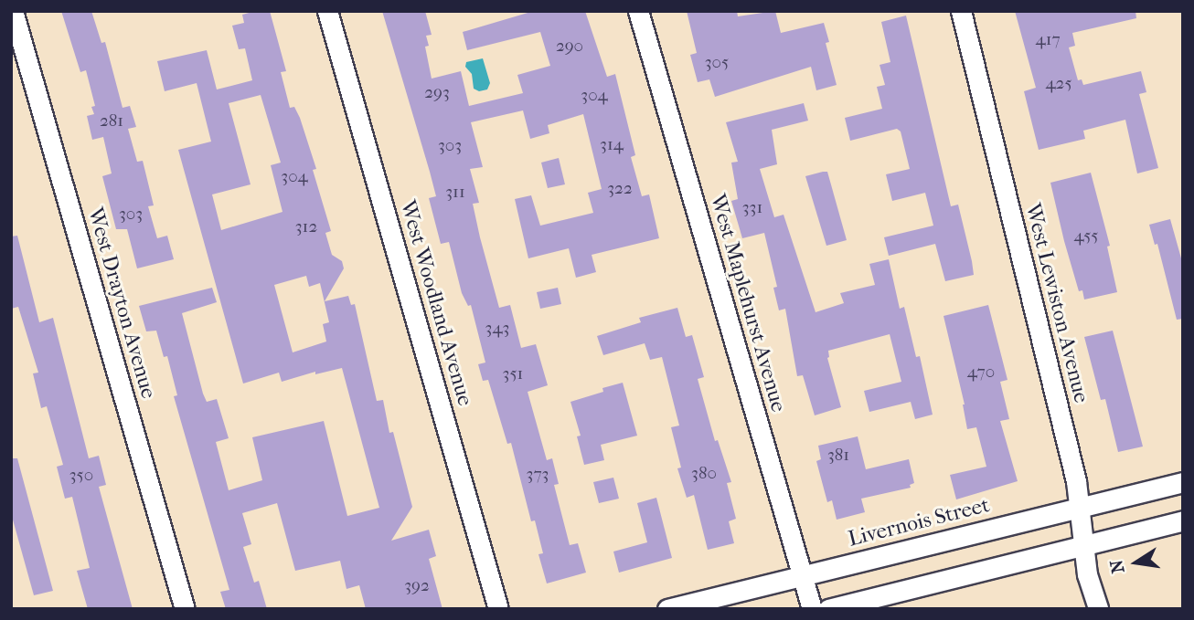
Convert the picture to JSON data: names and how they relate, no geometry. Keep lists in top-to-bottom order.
{
  "streets": {
    "street": [
      "West Drayton Avenue",
      "West Woodland Avenue",
      "West Maplehurst Avenue",
      "West Lewiston Avenue",
      "Livernois Street"
    ]
  },
  "crossings": [
    ["West Maplehurst Avenue", "Livernois Street"],
    ["West Lewiston Avenue", "Livernois Street"]
  ],
  "house_numbers": [
    "417",
    "290",
    "305",
    "425",
    "293",
    "304",
    "281",
    "314",
    "303",
    "304",
    "322",
    "311",
    "331",
    "303",
    "312",
    "455",
    "343",
    "470",
    "351",
    "381",
    "380",
    "373",
    "350",
    "392"
  ],
  "north": "left"
}
